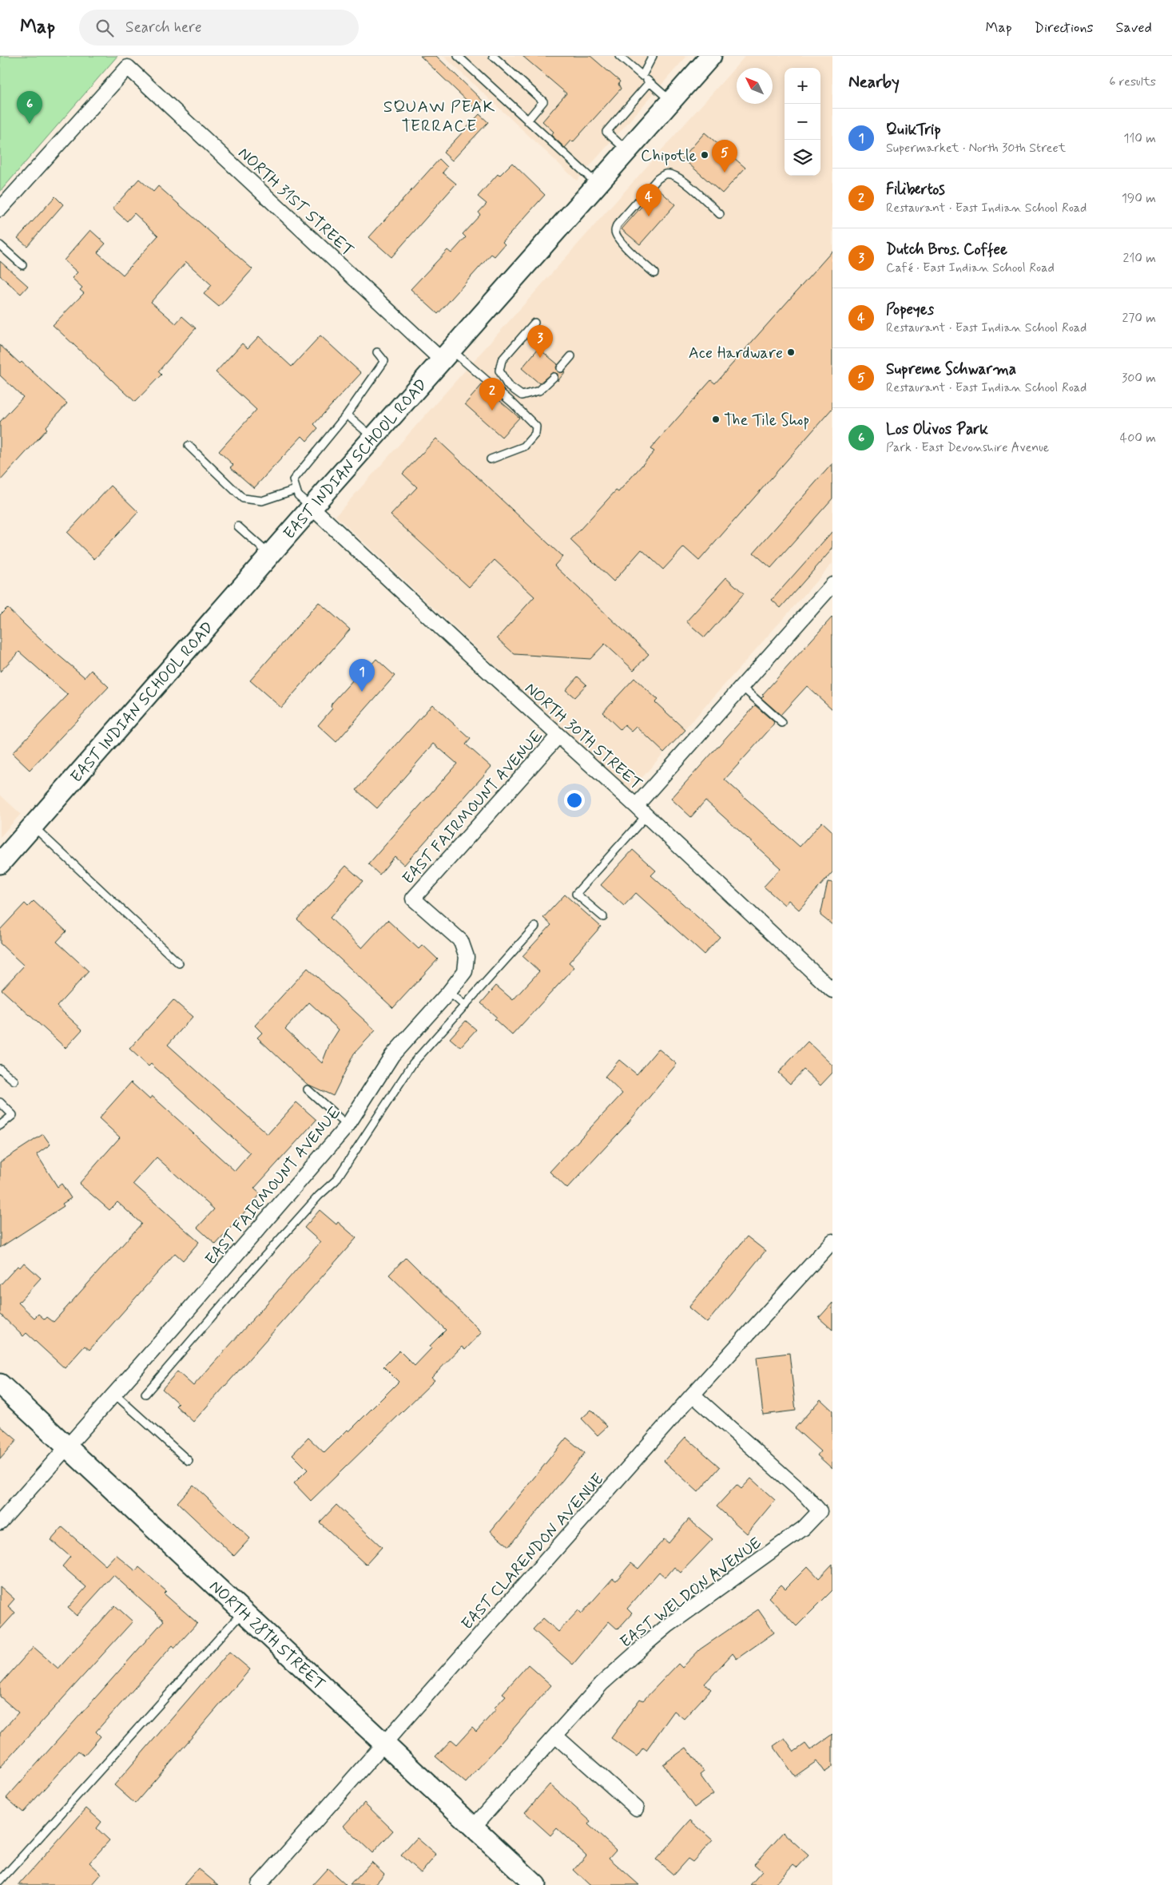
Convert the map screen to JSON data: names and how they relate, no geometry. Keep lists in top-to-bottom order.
{
  "streets": {
    "main road": ["EAST INDIAN SCHOOL ROAD", "NORTH 28TH STREET"],
    "street": [
      "NORTH 31ST STREET",
      "NORTH 30TH STREET",
      "EAST FAIRMOUNT AVENUE",
      "EAST CLARENDON AVENUE",
      "EAST WELDON AVENUE"
    ]
  },
  "crossings": [
    ["NORTH 31ST STREET", "EAST INDIAN SCHOOL ROAD"],
    ["EAST INDIAN SCHOOL ROAD", "NORTH 30TH STREET"],
    ["NORTH 30TH STREET", "EAST FAIRMOUNT AVENUE"],
    ["EAST FAIRMOUNT AVENUE", "NORTH 28TH STREET"],
    ["EAST CLARENDON AVENUE", "EAST WELDON AVENUE"],
    ["EAST CLARENDON AVENUE", "NORTH 28TH STREET"],
    ["EAST WELDON AVENUE", "NORTH 28TH STREET"]
  ],
  "districts": ["SQUAW PEAK TERRACE"],
  "places": ["Chipotle", "Ace Hardware", "The Tile Shop"],
  "north": "top left",
  "page": {
    "header": "Map",
    "search": "Search here",
    "nav": ["Map", "Directions", "Saved"],
    "heading": ["Nearby", "6 results"],
    "map_buttons": ["+", "−"],
    "pins": [
      "6",
      "5",
      "4",
      "3",
      "2",
      "1"
    ],
    "list": [
      {
        "mark": "1",
        "name": "QuikTrip",
        "note": "Supermarket · North 30th Street",
        "value": "110 m"
      },
      {
        "mark": "2",
        "name": "Filibertos",
        "note": "Restaurant · East Indian School Road",
        "value": "190 m"
      },
      {
        "mark": "3",
        "name": "Dutch Bros. Coffee",
        "note": "Café · East Indian School Road",
        "value": "210 m"
      },
      {
        "mark": "4",
        "name": "Popeyes",
        "note": "Restaurant · East Indian School Road",
        "value": "270 m"
      },
      {
        "mark": "5",
        "name": "Supreme Schwarma",
        "note": "Restaurant · East Indian School Road",
        "value": "300 m"
      },
      {
        "mark": "6",
        "name": "Los Olivos Park",
        "note": "Park · East Devonshire Avenue",
        "value": "400 m"
      }
    ]
  }
}
